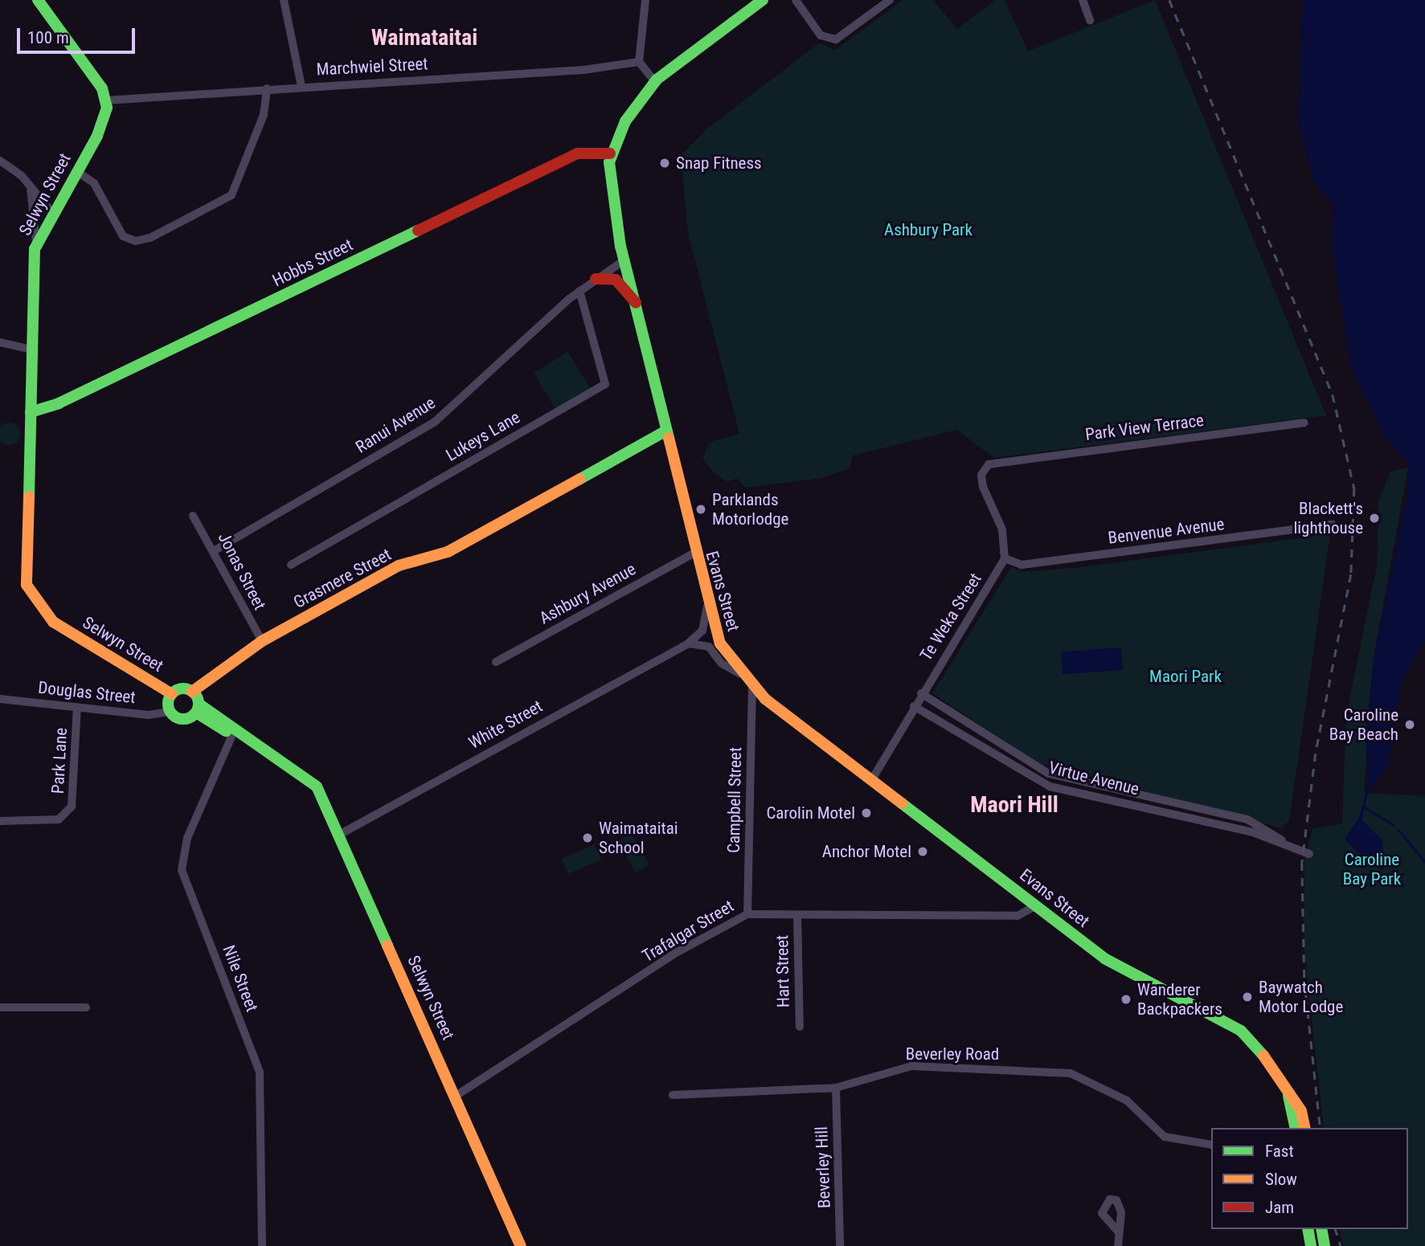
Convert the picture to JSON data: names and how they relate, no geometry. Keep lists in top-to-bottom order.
{
  "streets": {
    "main road": [
      "Selwyn Street",
      "Hobbs Street",
      "Grasmere Street",
      "Evans Street"
    ],
    "street": [
      "Marchwiel Street",
      "Ranui Avenue",
      "Park View Terrace",
      "Lukeys Lane",
      "Benvenue Avenue",
      "Jonas Street",
      "Ashbury Avenue",
      "Te Weka Street",
      "Douglas Street",
      "White Street",
      "Park Lane",
      "Virtue Avenue",
      "Campbell Street",
      "Trafalgar Street",
      "Hart Street",
      "Nile Street",
      "Beverley Road",
      "Beverley Hill"
    ]
  },
  "crossings": [
    ["Marchwiel Street", "Selwyn Street"],
    ["Selwyn Street", "Hobbs Street"],
    ["Selwyn Street", "Grasmere Street"],
    ["Selwyn Street", "Douglas Street"],
    ["Selwyn Street", "White Street"],
    ["Selwyn Street", "Trafalgar Street"],
    ["Selwyn Street", "Nile Street"],
    ["Hobbs Street", "Evans Street"],
    ["Ranui Avenue", "Lukeys Lane"],
    ["Ranui Avenue", "Jonas Street"],
    ["Ranui Avenue", "Evans Street"],
    ["Park View Terrace", "Benvenue Avenue"],
    ["Park View Terrace", "Te Weka Street"],
    ["Benvenue Avenue", "Te Weka Street"],
    ["Jonas Street", "Grasmere Street"],
    ["Grasmere Street", "Evans Street"],
    ["Grasmere Street", "Douglas Street"],
    ["Evans Street", "Ashbury Avenue"],
    ["Evans Street", "Te Weka Street"],
    ["Evans Street", "White Street"],
    ["Evans Street", "Campbell Street"],
    ["Evans Street", "Trafalgar Street"],
    ["Te Weka Street", "Virtue Avenue"],
    ["Douglas Street", "Park Lane"],
    ["Campbell Street", "Trafalgar Street"],
    ["Trafalgar Street", "Hart Street"],
    ["Beverley Road", "Beverley Hill"]
  ],
  "districts": ["Waimataitai", "Maori Hill"],
  "parks": ["Ashbury Park", "Maori Park", "Caroline Bay Park"],
  "places": [
    "Snap Fitness",
    "Parklands Motorlodge",
    "Blackett's lighthouse",
    "Caroline Bay Beach",
    "Carolin Motel",
    "Waimataitai School",
    "Anchor Motel",
    "Baywatch Motor Lodge",
    "Wanderer Backpackers"
  ],
  "legend": ["Fast", "Slow", "Jam"],
  "scale_bar": "100 m"
}
